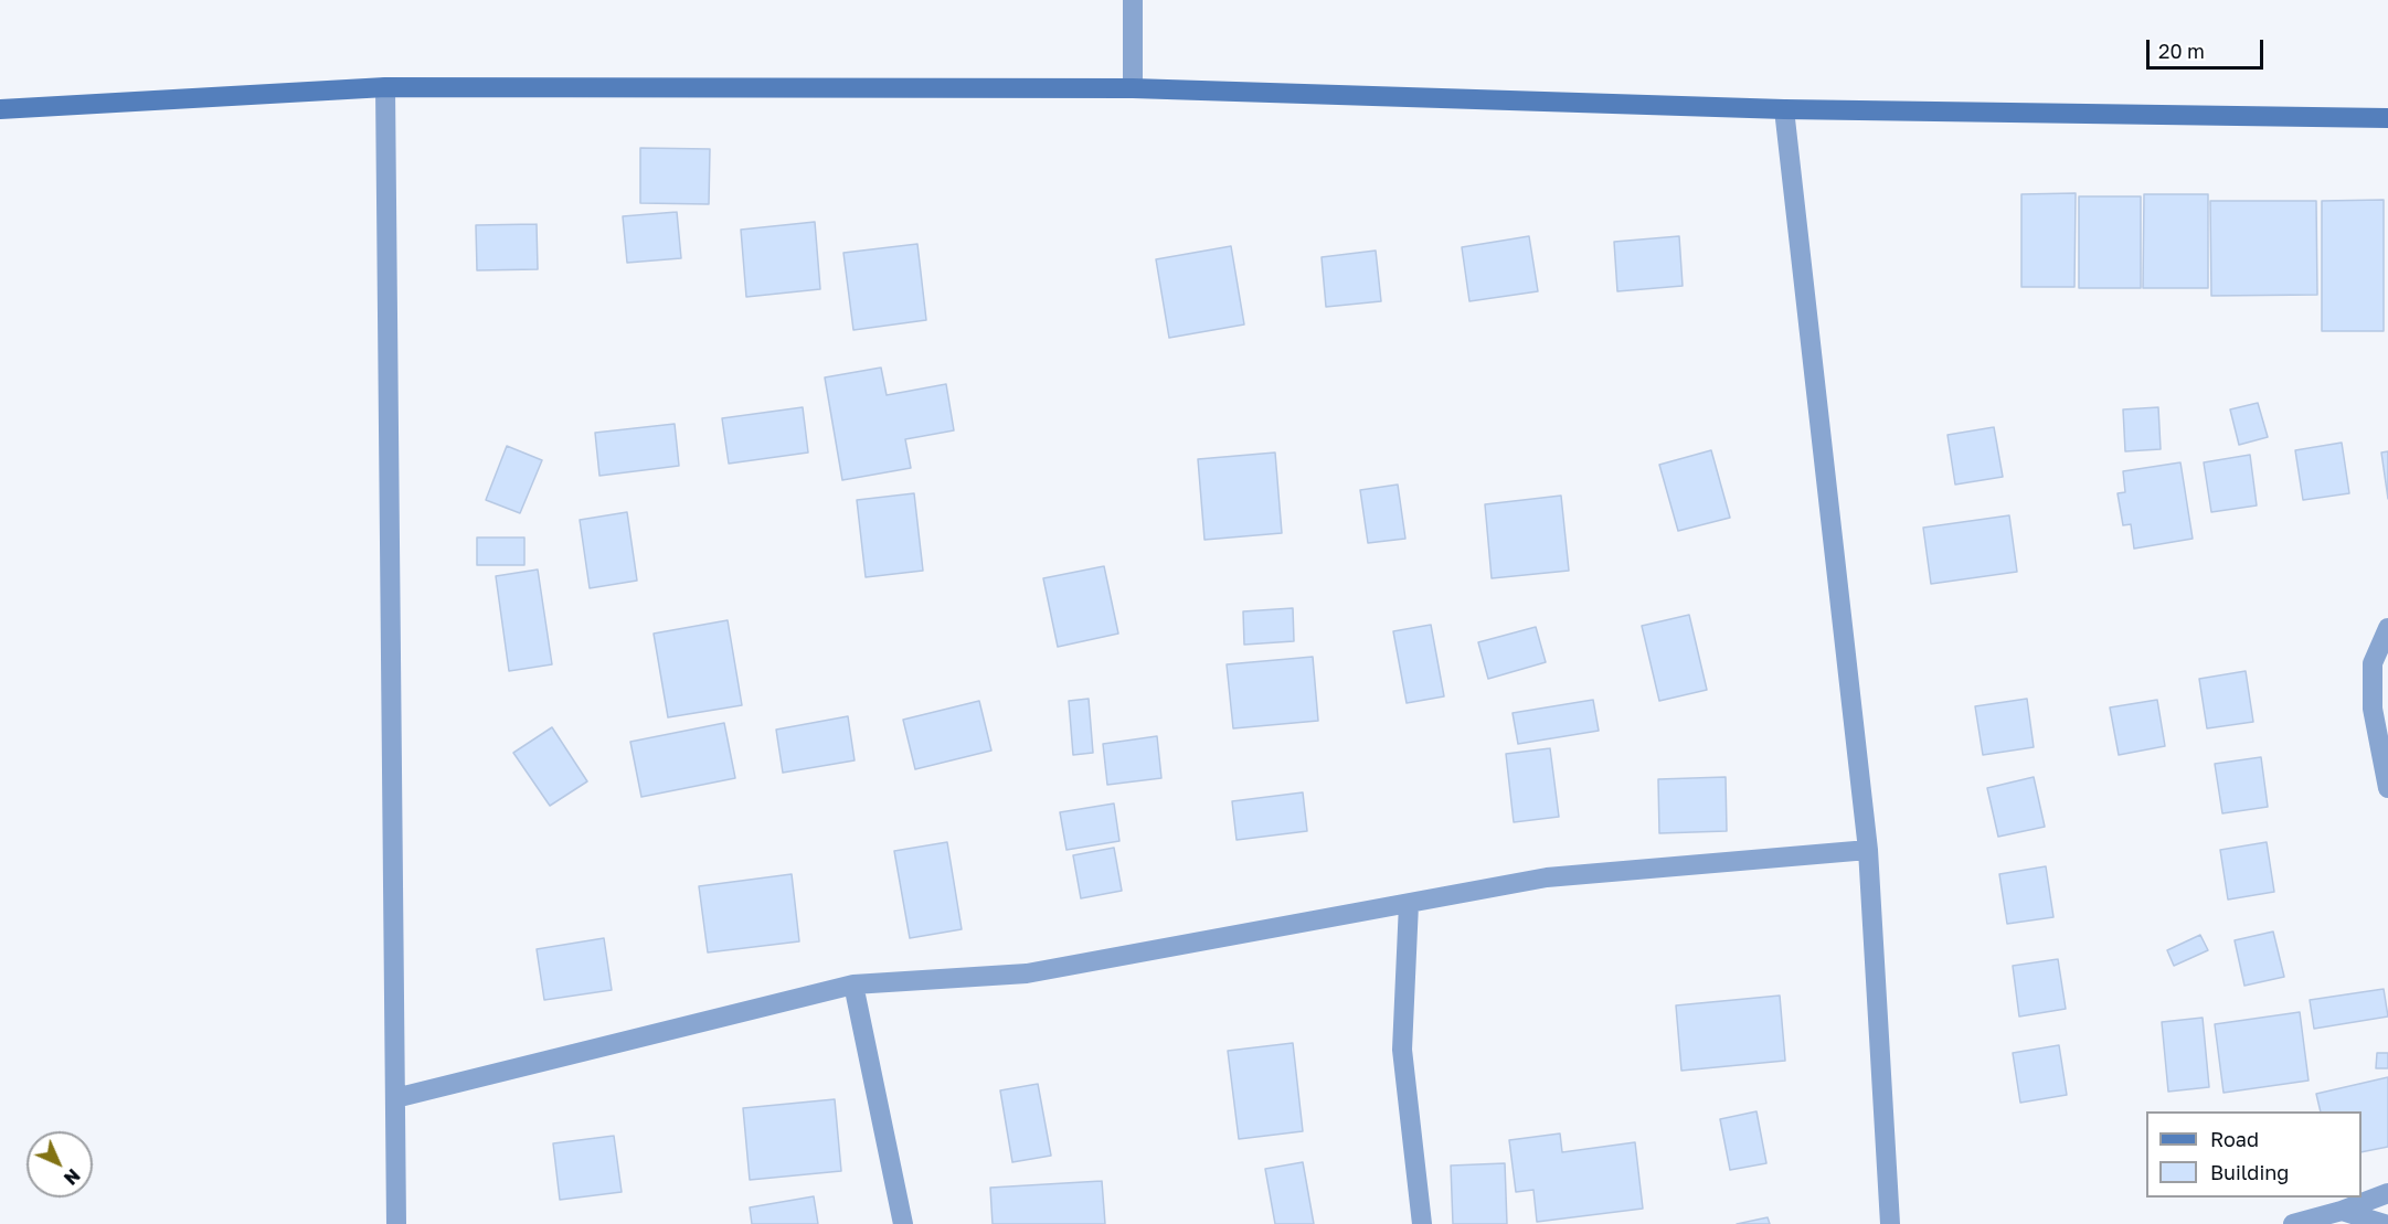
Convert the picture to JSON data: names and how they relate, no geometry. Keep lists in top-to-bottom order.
{
  "legend": ["Road", "Building"],
  "scale_bar": "20 m",
  "north": "bottom right"
}
